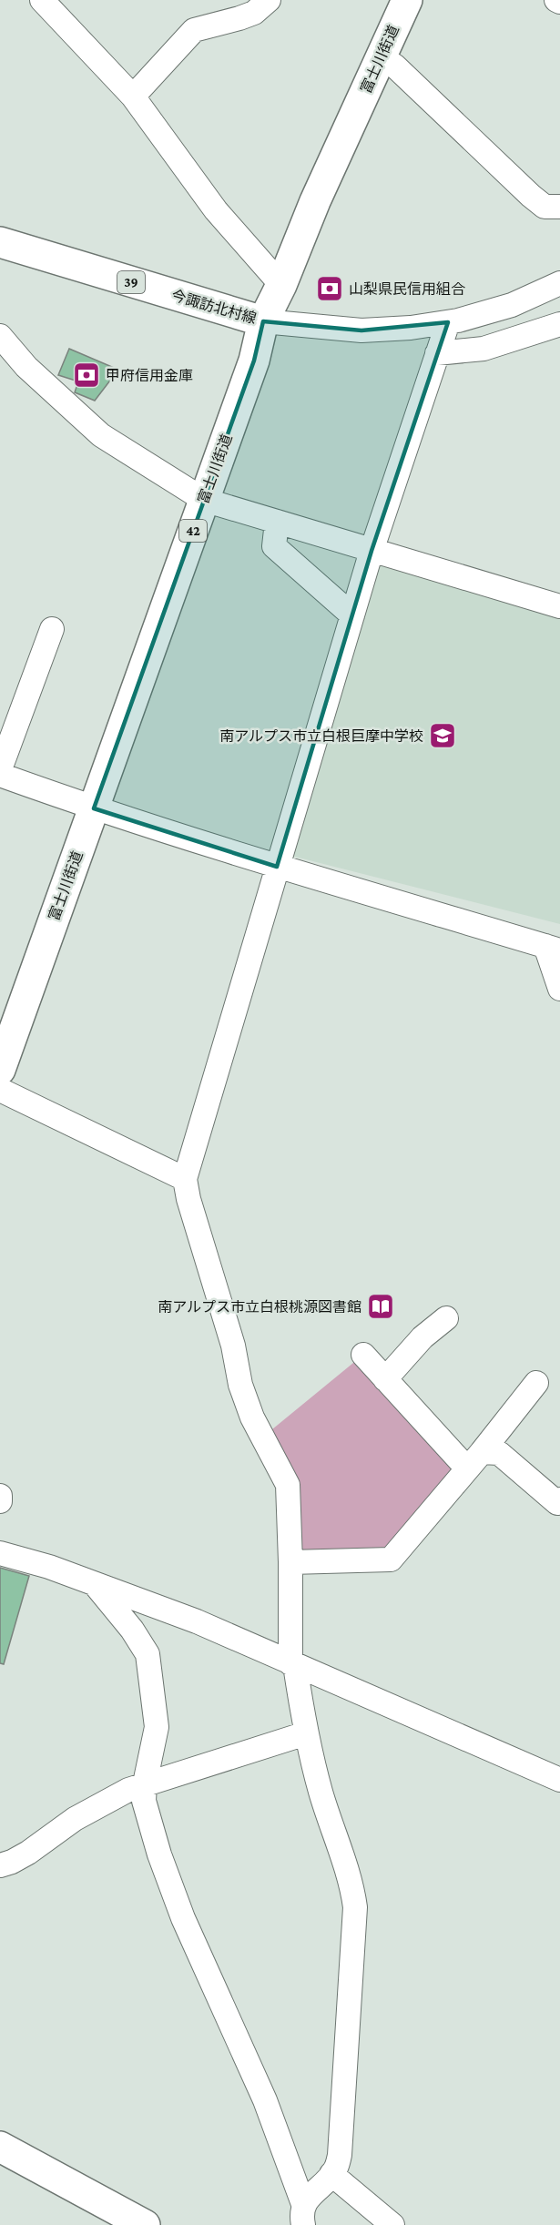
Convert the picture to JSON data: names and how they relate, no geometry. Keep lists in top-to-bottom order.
{
  "streets": {
    "main road": [
      "富士川街道",
      "39",
      "今諏訪北村線",
      "42"
    ]
  },
  "crossings": [
    ["富士川街道", "今諏訪北村線"]
  ],
  "places": {
    "bank": ["山梨県民信用組合", "甲府信用金庫"],
    "school or university": ["南アルプス市立白根巨摩中学校"],
    "library": ["南アルプス市立白根桃源図書館"]
  }
}
